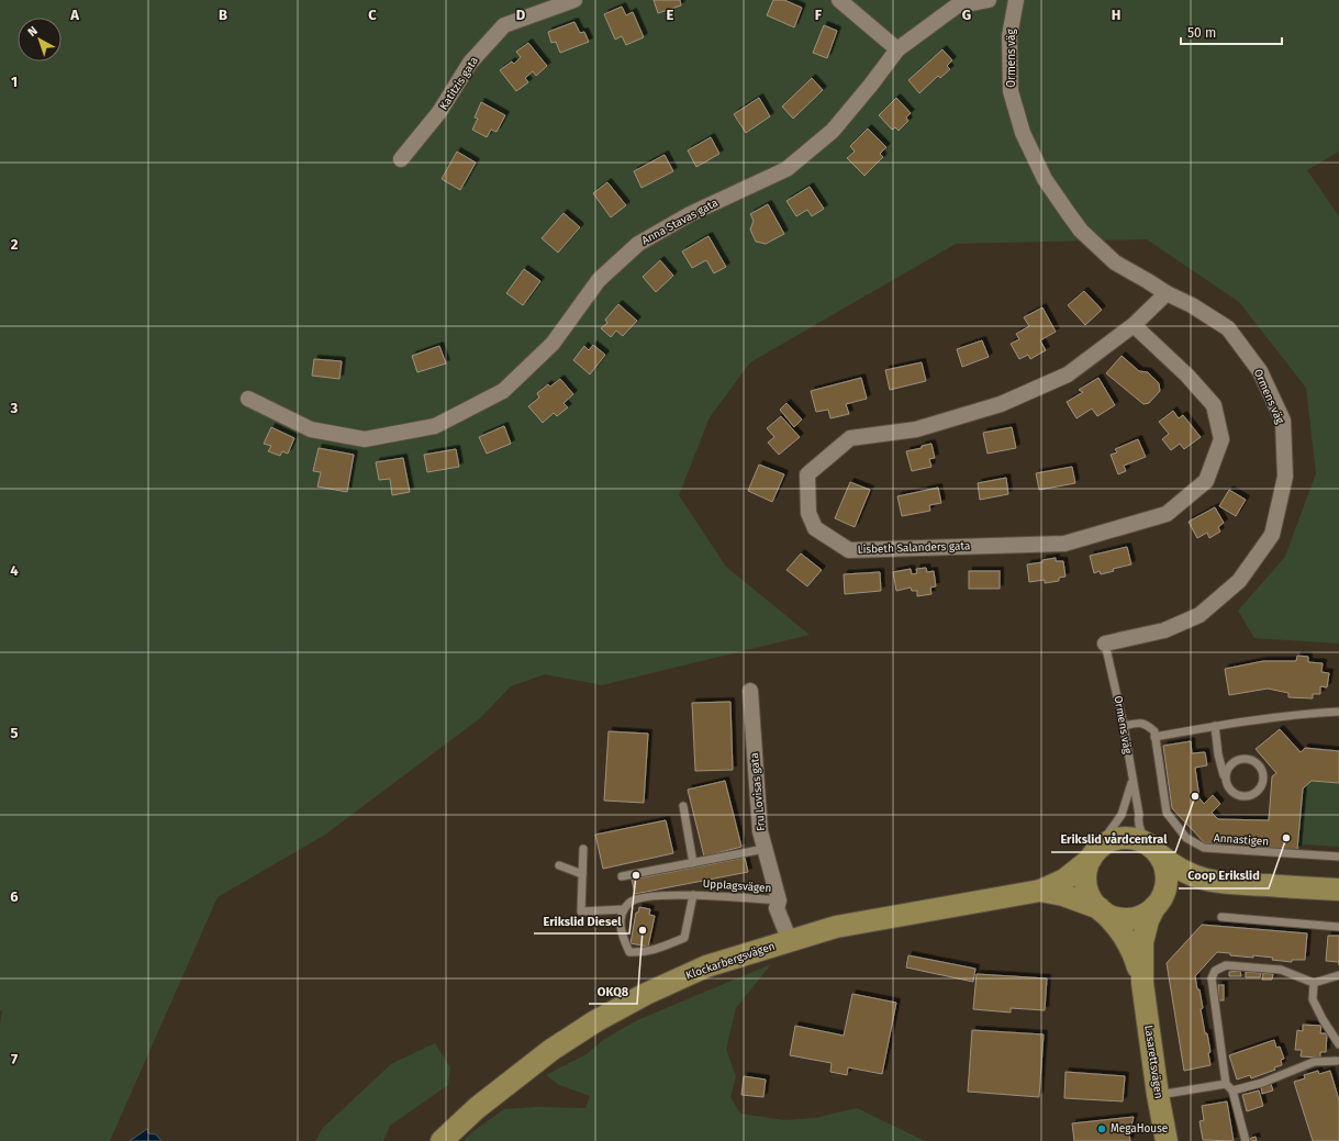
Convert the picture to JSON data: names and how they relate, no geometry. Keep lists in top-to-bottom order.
{
  "streets": {
    "main road": ["Klockarbergsvägen", "Lasarettsvägen"],
    "street": [
      "Ormens väg",
      "Katitzis gata",
      "Anna Stavas gata",
      "Lisbeth Salanders gata",
      "Fru Lovisas gata"
    ],
    "lane": ["Annastigen", "Upplagsvägen"]
  },
  "crossings": [
    ["Ormens väg", "Lisbeth Salanders gata"],
    ["Ormens väg", "Klockarbergsvägen"],
    ["Ormens väg", "Lasarettsvägen"],
    ["Fru Lovisas gata", "Upplagsvägen"],
    ["Fru Lovisas gata", "Klockarbergsvägen"],
    ["Klockarbergsvägen", "Lasarettsvägen"]
  ],
  "places": [
    "Erikslid vårdcentral",
    "Coop Erikslid",
    "Erikslid Diesel",
    "OKQ8",
    "MegaHouse"
  ],
  "scale_bar": "50 m",
  "north": "top left",
  "grid": {
    "columns": [
      "A",
      "B",
      "C",
      "D",
      "E",
      "F",
      "G",
      "H"
    ],
    "rows": [
      "1",
      "2",
      "3",
      "4",
      "5",
      "6",
      "7"
    ]
  }
}
